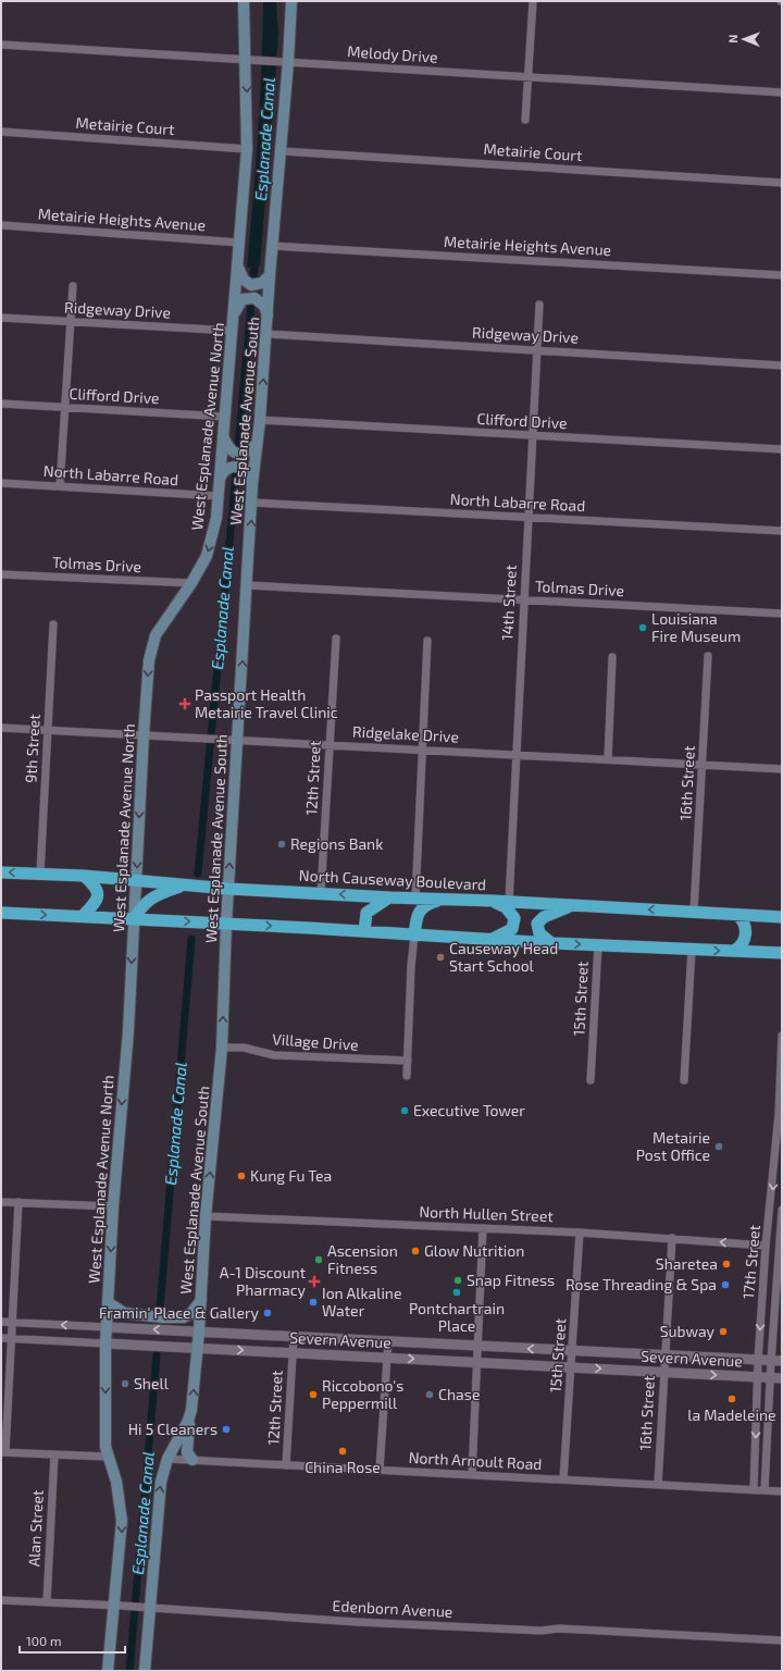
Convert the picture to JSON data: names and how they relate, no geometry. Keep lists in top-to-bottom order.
{
  "streets": {
    "highway": ["North Causeway Boulevard"],
    "main road": ["West Esplanade Avenue South", "West Esplanade Avenue North"],
    "street": [
      "Melody Drive",
      "Metairie Court",
      "Metairie Heights Avenue",
      "Ridgeway Drive",
      "Clifford Drive",
      "North Labarre Road",
      "Tolmas Drive",
      "14th Street",
      "Ridgelake Drive",
      "9th Street",
      "12th Street",
      "16th Street",
      "15th Street",
      "Village Drive",
      "North Hullen Street",
      "17th Street",
      "Severn Avenue",
      "North Arnoult Road",
      "Alan Street",
      "Edenborn Avenue"
    ]
  },
  "crossings": [
    ["Melody Drive", "West Esplanade Avenue South"],
    ["Melody Drive", "West Esplanade Avenue North"],
    ["Metairie Court", "West Esplanade Avenue South"],
    ["Metairie Court", "West Esplanade Avenue North"],
    ["Metairie Heights Avenue", "West Esplanade Avenue South"],
    ["Metairie Heights Avenue", "West Esplanade Avenue North"],
    ["Ridgeway Drive", "West Esplanade Avenue South"],
    ["Ridgeway Drive", "West Esplanade Avenue North"],
    ["Ridgeway Drive", "14th Street"],
    ["Clifford Drive", "West Esplanade Avenue South"],
    ["Clifford Drive", "West Esplanade Avenue North"],
    ["Clifford Drive", "14th Street"],
    ["West Esplanade Avenue South", "North Labarre Road"],
    ["West Esplanade Avenue South", "Tolmas Drive"],
    ["West Esplanade Avenue South", "Ridgelake Drive"],
    ["West Esplanade Avenue South", "North Causeway Boulevard"],
    ["West Esplanade Avenue South", "Village Drive"],
    ["West Esplanade Avenue South", "North Hullen Street"],
    ["West Esplanade Avenue South", "Severn Avenue"],
    ["West Esplanade Avenue South", "North Arnoult Road"],
    ["West Esplanade Avenue South", "Edenborn Avenue"],
    ["West Esplanade Avenue North", "North Labarre Road"],
    ["West Esplanade Avenue North", "Tolmas Drive"],
    ["West Esplanade Avenue North", "Ridgelake Drive"],
    ["West Esplanade Avenue North", "North Causeway Boulevard"],
    ["West Esplanade Avenue North", "Severn Avenue"],
    ["West Esplanade Avenue North", "Edenborn Avenue"],
    ["North Labarre Road", "14th Street"],
    ["Tolmas Drive", "14th Street"],
    ["14th Street", "Ridgelake Drive"],
    ["14th Street", "North Causeway Boulevard"],
    ["Ridgelake Drive", "9th Street"],
    ["Ridgelake Drive", "12th Street"],
    ["Ridgelake Drive", "16th Street"],
    ["9th Street", "North Causeway Boulevard"],
    ["12th Street", "North Causeway Boulevard"],
    ["12th Street", "Severn Avenue"],
    ["12th Street", "North Arnoult Road"],
    ["16th Street", "North Causeway Boulevard"],
    ["16th Street", "North Hullen Street"],
    ["16th Street", "Severn Avenue"],
    ["16th Street", "North Arnoult Road"],
    ["15th Street", "North Hullen Street"],
    ["15th Street", "Severn Avenue"],
    ["15th Street", "North Arnoult Road"],
    ["North Hullen Street", "17th Street"],
    ["17th Street", "Severn Avenue"],
    ["17th Street", "North Arnoult Road"],
    ["Alan Street", "Edenborn Avenue"]
  ],
  "one_way": ["West Esplanade Avenue South", "West Esplanade Avenue North"],
  "water": ["Esplanade Canal"],
  "places": {
    "other": [
      "Louisiana Fire Museum",
      "Regions Bank",
      "Causeway Head Start School",
      "Executive Tower",
      "Metairie Post Office",
      "Kung Fu Tea",
      "Glow Nutrition",
      "Ascension Fitness",
      "Sharetea",
      "Snap Fitness",
      "Rose Threading & Spa",
      "Pontchartrain Place",
      "Ion Alkaline Water",
      "Framin' Place & Gallery",
      "Subway",
      "Shell",
      "Riccobono's Peppermill",
      "Chase",
      "la Madeleine",
      "Hi 5 Cleaners",
      "China Rose"
    ],
    "health": ["Passport Health Metairie Travel Clinic", "A-1 Discount Pharmacy"]
  },
  "scale_bar": "100 m",
  "north": "left"
}
